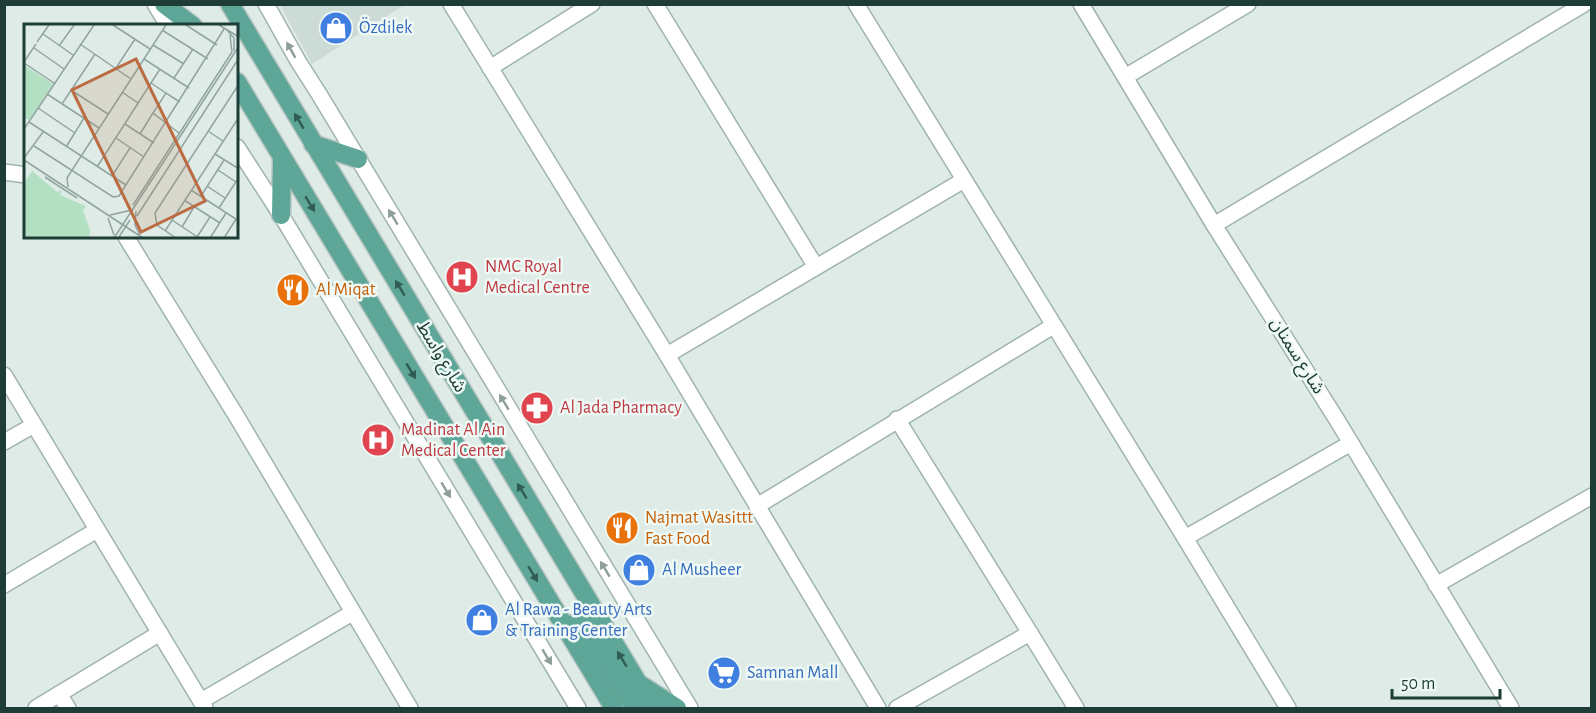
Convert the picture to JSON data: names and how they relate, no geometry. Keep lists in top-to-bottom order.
{
  "streets": {
    "main road": ["شارع واسط"],
    "street": ["شارع سمنان"]
  },
  "places": {
    "shop": ["Özdilek", "Al Musheer", "Al Rawa - Beauty Arts & Training Center"],
    "hospital": ["NMC Royal Medical Centre", "Madinat Al Ain Medical Center"],
    "restaurant": ["Al Miqat", "Najmat Wasittt Fast Food"],
    "pharmacy": ["Al Jada Pharmacy"],
    "supermarket": ["Samnan Mall"]
  },
  "scale_bar": "50 m"
}
